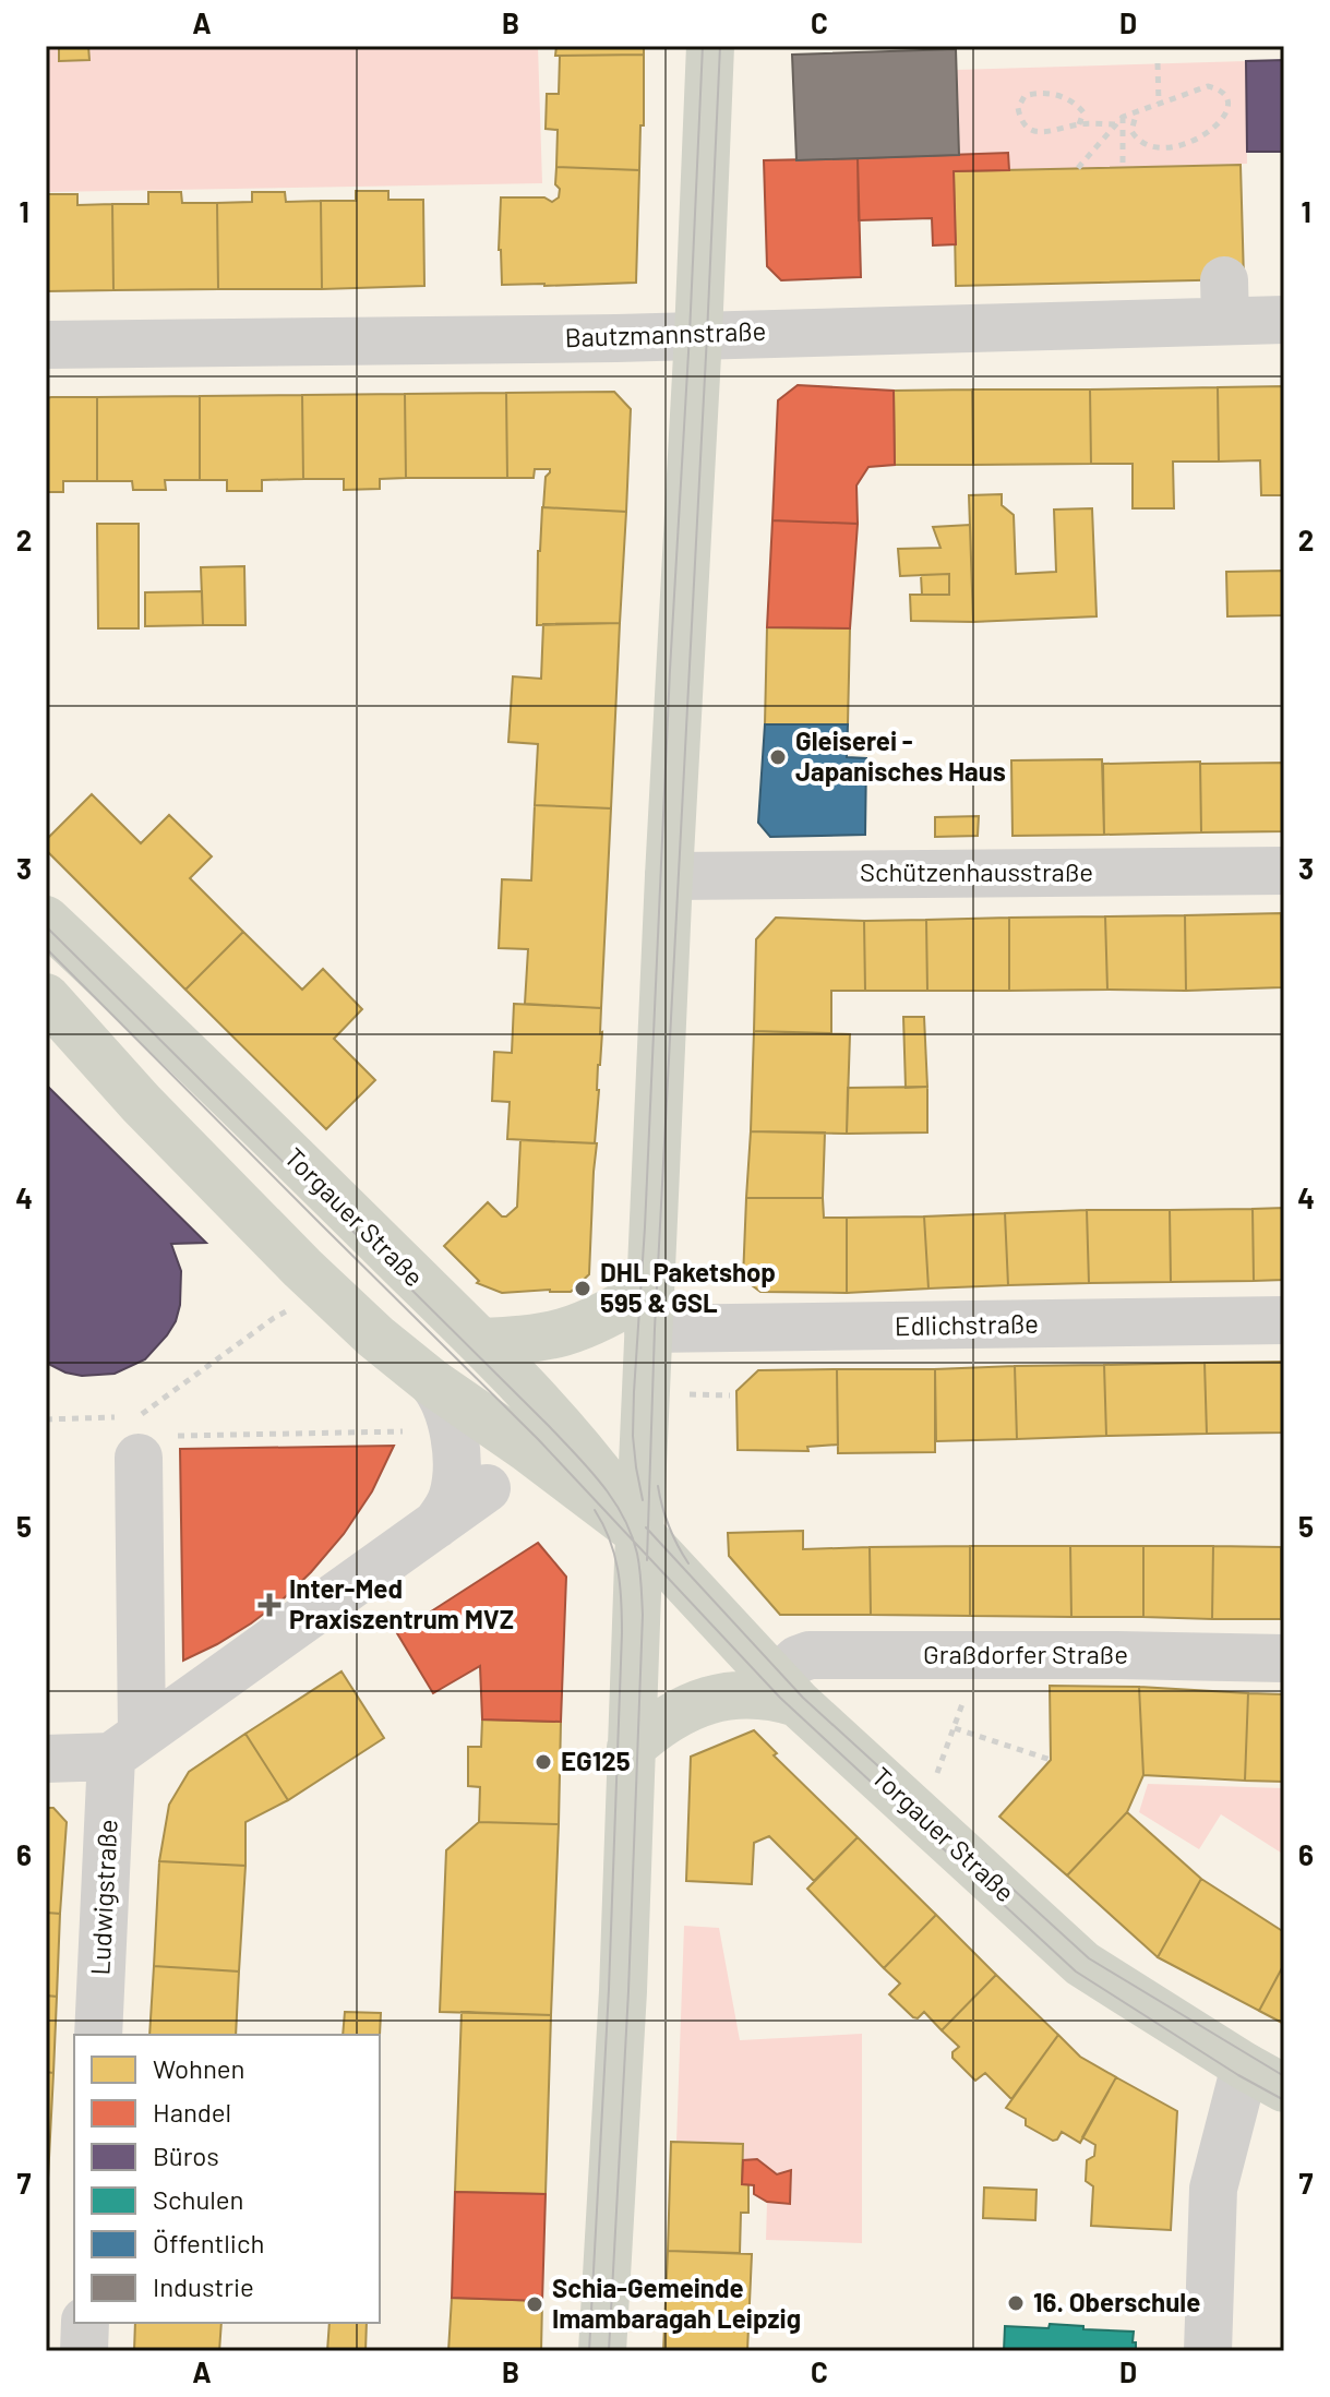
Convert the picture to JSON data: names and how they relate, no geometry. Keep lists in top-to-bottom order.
{
  "streets": {
    "main road": ["Torgauer Straße"],
    "street": [
      "Bautzmannstraße",
      "Schützenhausstraße",
      "Edlichstraße",
      "Graßdorfer Straße",
      "Ludwigstraße"
    ]
  },
  "crossings": [
    ["Torgauer Straße", "Graßdorfer Straße"]
  ],
  "places": {
    "other": [
      "Gleiserei - Japanisches Haus",
      "DHL Paketshop 595 & GSL",
      "EG125",
      "16. Oberschule",
      "Schia-Gemeinde Imambaragah Leipzig"
    ],
    "health": ["Inter-Med Praxiszentrum MVZ"]
  },
  "legend": [
    "Wohnen",
    "Handel",
    "Büros",
    "Schulen",
    "Öffentlich",
    "Industrie"
  ],
  "grid": {
    "columns": [
      "A",
      "B",
      "C",
      "D"
    ],
    "rows": [
      "1",
      "2",
      "3",
      "4",
      "5",
      "6",
      "7"
    ]
  }
}
